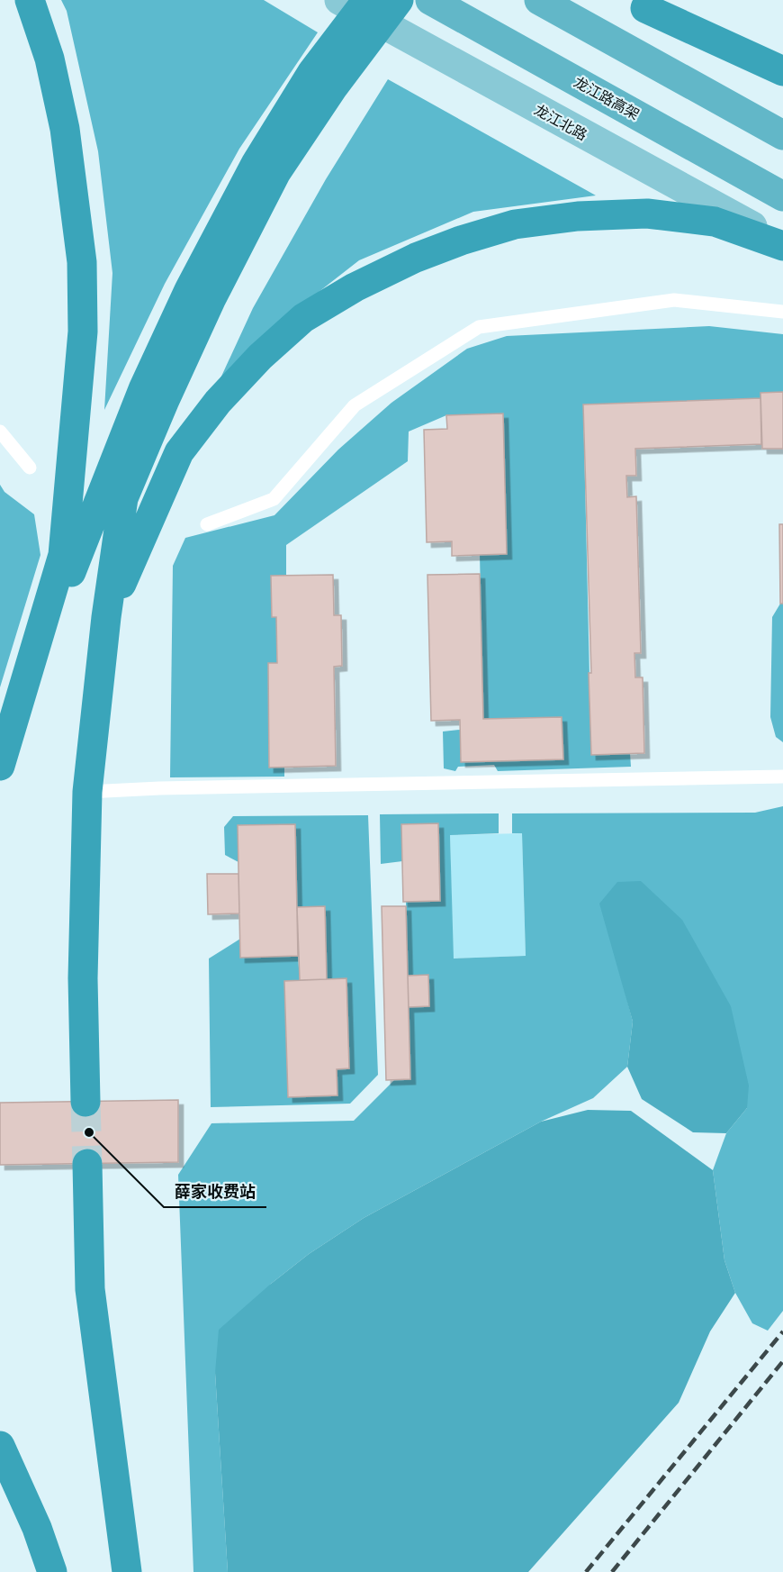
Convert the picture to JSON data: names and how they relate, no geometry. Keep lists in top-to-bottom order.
{
  "streets": {
    "highway": ["龙江路高架"],
    "main road": ["龙江北路"]
  },
  "places": ["薛家收费站"]
}
